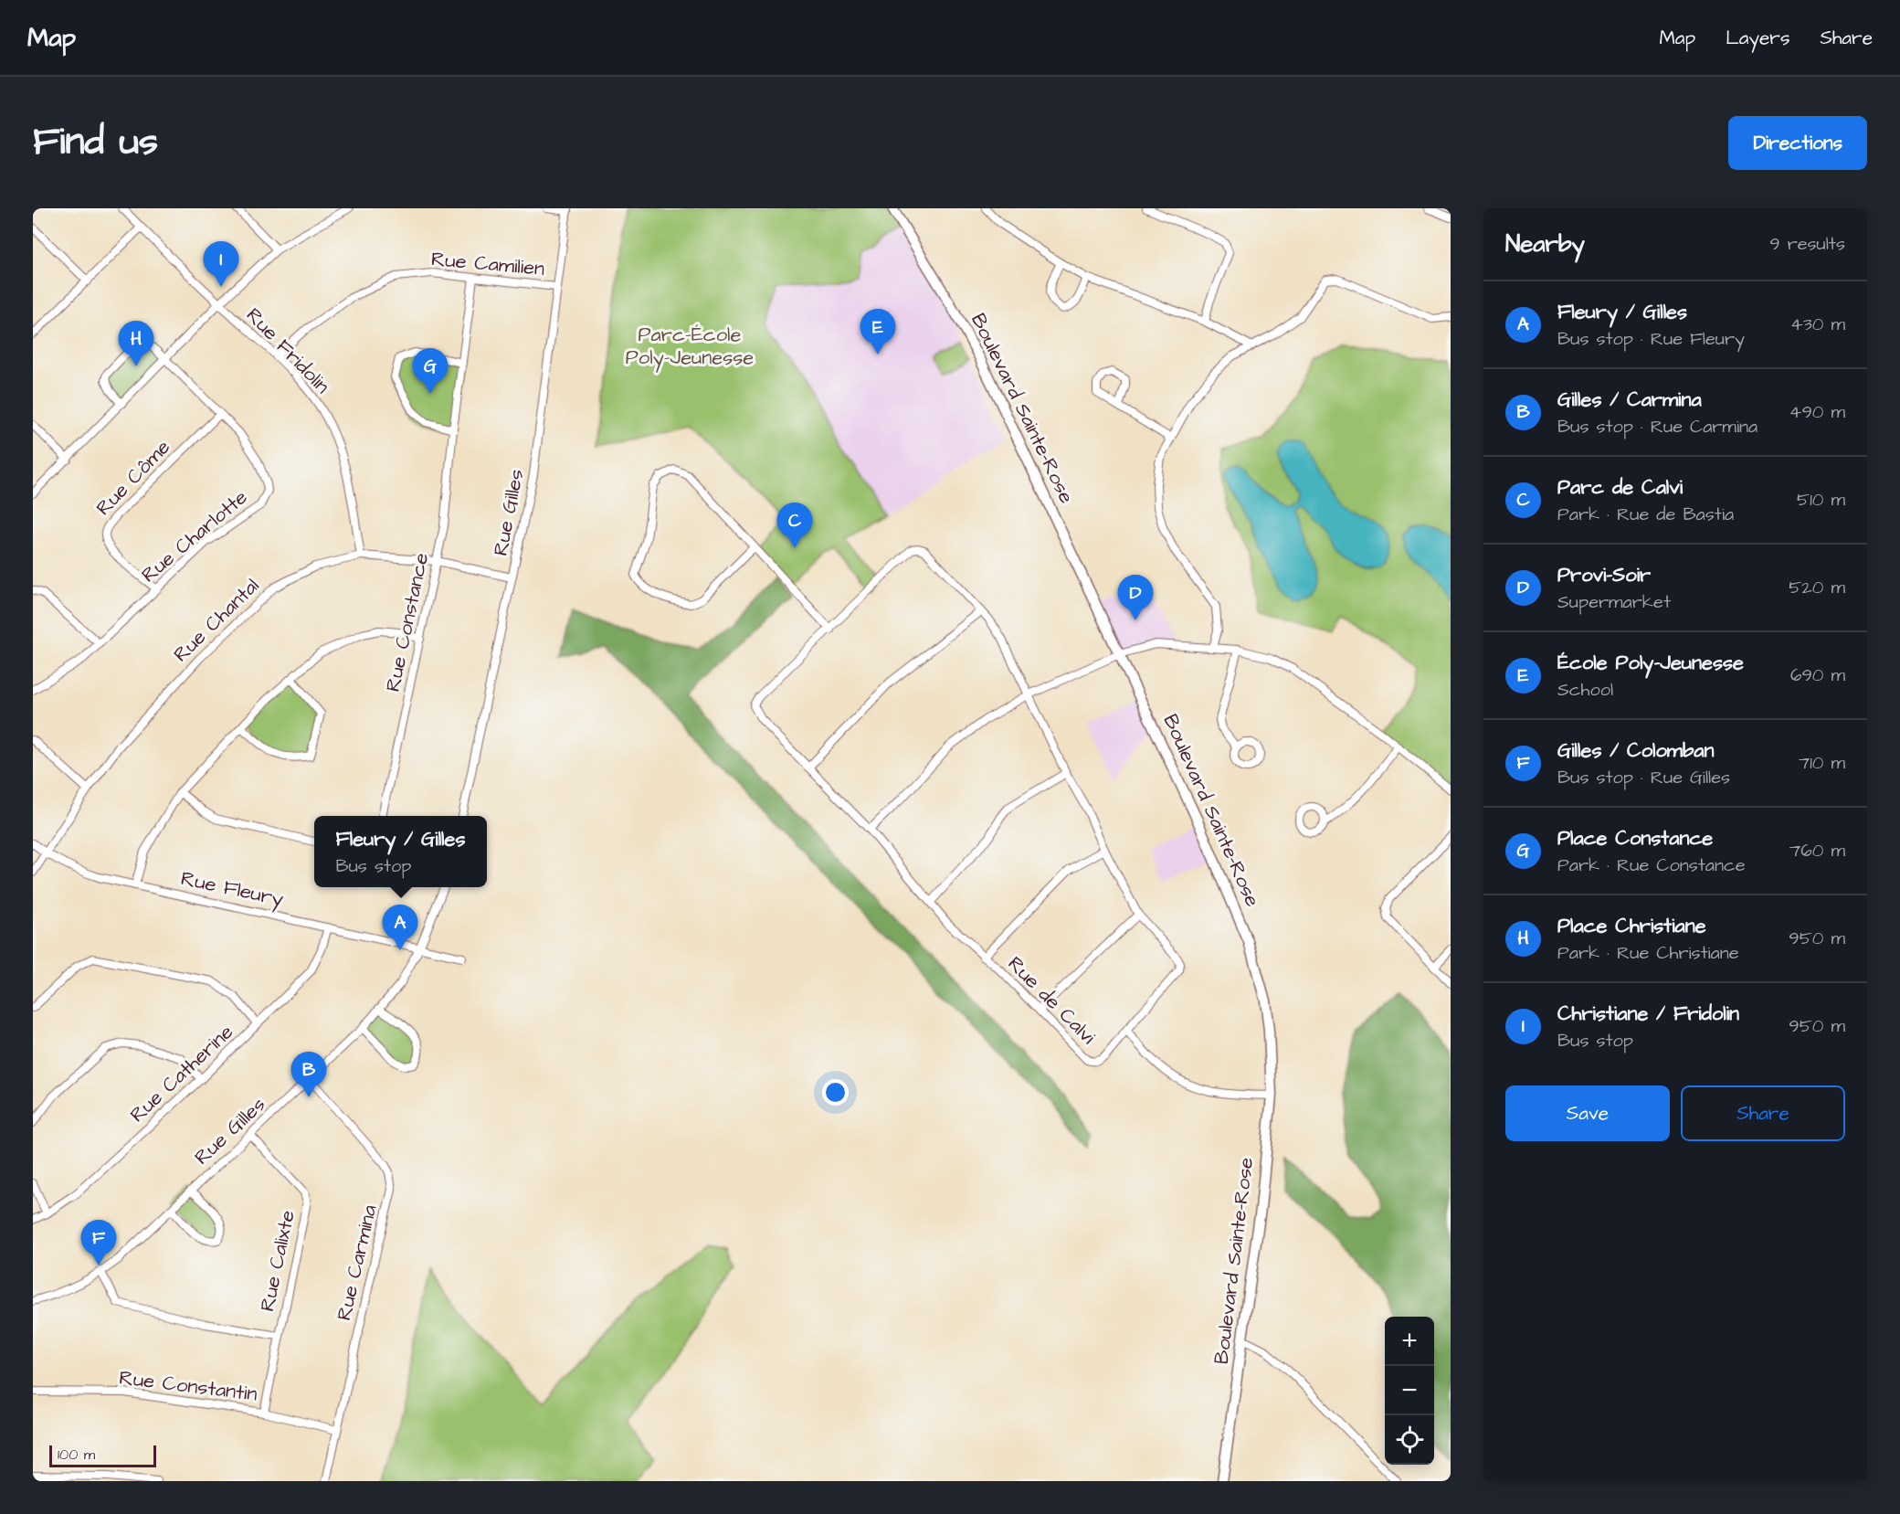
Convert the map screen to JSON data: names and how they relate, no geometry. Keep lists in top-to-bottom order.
{
  "streets": {
    "street": [
      "Rue Camilien",
      "Rue Fridolin",
      "Boulevard Sainte-Rose",
      "Rue Côme",
      "Rue Gilles",
      "Rue Charlotte",
      "Rue Chantal",
      "Rue Constance",
      "Rue Fleury",
      "Rue de Calvi",
      "Rue Catherine",
      "Rue Calixte",
      "Rue Carmina",
      "Rue Constantin"
    ]
  },
  "crossings": [
    ["Rue Camilien", "Rue Fridolin"],
    ["Rue Camilien", "Rue Gilles"],
    ["Rue Camilien", "Rue Constance"],
    ["Rue Fridolin", "Rue Chantal"],
    ["Rue Côme", "Rue Charlotte"],
    ["Rue Gilles", "Rue Chantal"],
    ["Rue Gilles", "Rue Fleury"],
    ["Rue Gilles", "Rue Calixte"],
    ["Rue Gilles", "Rue Carmina"],
    ["Rue Chantal", "Rue Constance"],
    ["Rue Chantal", "Rue Fleury"],
    ["Rue Fleury", "Rue Catherine"],
    ["Rue Calixte", "Rue Constantin"],
    ["Rue Carmina", "Rue Constantin"]
  ],
  "parks": ["Parc-École Poly-Jeunesse"],
  "scale_bar": "100 m",
  "page": {
    "header": "Map",
    "nav": ["Map", "Layers", "Share"],
    "title": "Find us",
    "buttons": [
      "Directions",
      ["Save", "Share"]
    ],
    "heading": ["Nearby", "9 results"],
    "pins": [
      "I",
      "E",
      "H",
      "G",
      "C",
      "D",
      "A",
      "B",
      "F"
    ],
    "list": [
      {
        "mark": "A",
        "name": "Fleury / Gilles",
        "note": "Bus stop · Rue Fleury",
        "value": "430 m"
      },
      {
        "mark": "B",
        "name": "Gilles / Carmina",
        "note": "Bus stop · Rue Carmina",
        "value": "490 m"
      },
      {
        "mark": "C",
        "name": "Parc de Calvi",
        "note": "Park · Rue de Bastia",
        "value": "510 m"
      },
      {
        "mark": "D",
        "name": "Provi-Soir",
        "note": "Supermarket",
        "value": "520 m"
      },
      {
        "mark": "E",
        "name": "École Poly-Jeunesse",
        "note": "School",
        "value": "690 m"
      },
      {
        "mark": "F",
        "name": "Gilles / Colomban",
        "note": "Bus stop · Rue Gilles",
        "value": "710 m"
      },
      {
        "mark": "G",
        "name": "Place Constance",
        "note": "Park · Rue Constance",
        "value": "760 m"
      },
      {
        "mark": "H",
        "name": "Place Christiane",
        "note": "Park · Rue Christiane",
        "value": "950 m"
      },
      {
        "mark": "I",
        "name": "Christiane / Fridolin",
        "note": "Bus stop",
        "value": "950 m"
      }
    ],
    "popup": ["Fleury / Gilles", "Bus stop"],
    "map_buttons": ["+", "−"],
    "scale": "100 m"
  }
}
